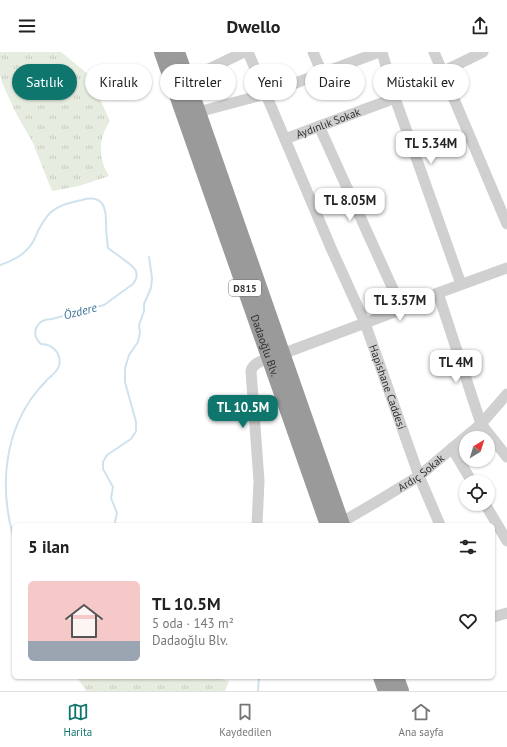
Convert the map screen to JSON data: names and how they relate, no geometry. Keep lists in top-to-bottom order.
{
  "streets": {
    "highway": ["D815", "Dadaoğlu Blv."],
    "street": ["Aydınlık Sokak", "Hapishane Caddesi", "Ardıç Sokak"]
  },
  "crossings": [
    ["Aydınlık Sokak", "Hapishane Caddesi"],
    ["Hapishane Caddesi", "Ardıç Sokak"]
  ],
  "water": ["Özdere"],
  "north": "top right",
  "page": {
    "header": "Dwello",
    "chip": [
      "Satılık",
      "Kiralık",
      "Filtreler",
      "Yeni",
      "Daire",
      "Müstakil ev"
    ],
    "price": [
      "TL 5.34M",
      "TL 8.05M",
      "TL 3.57M",
      "TL 4M",
      "TL 10.5M"
    ],
    "heading": "5 ilan",
    "list": [
      {
        "name": "TL 10.5M",
        "note": "5 oda · 143 m² · Dadaoğlu Blv."
      }
    ],
    "tabs": ["Harita", "Kaydedilen", "Ana sayfa"]
  }
}
